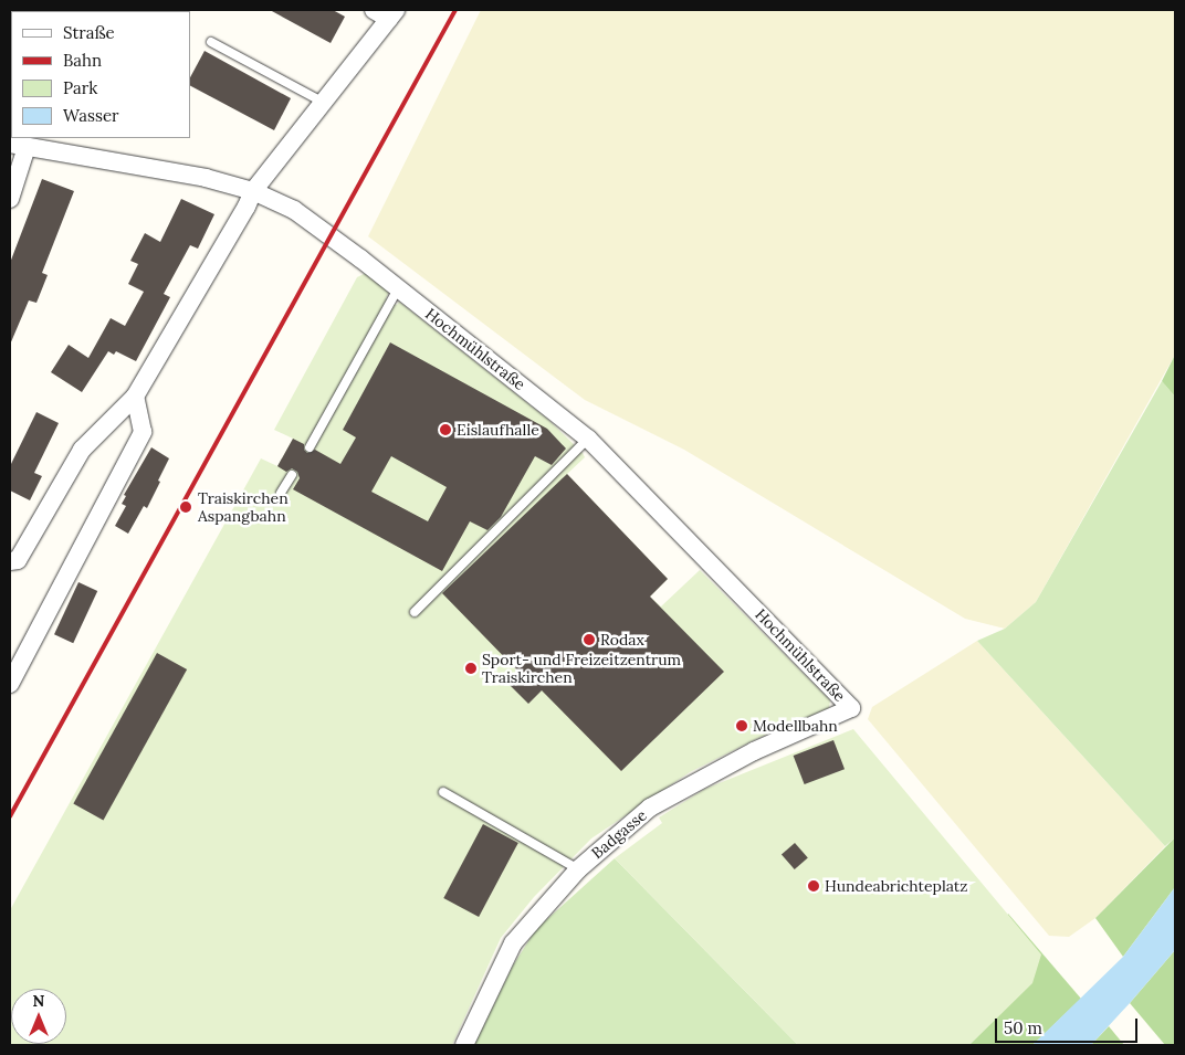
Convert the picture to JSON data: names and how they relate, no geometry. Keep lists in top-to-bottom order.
{
  "streets": {
    "street": ["Hochmühlstraße", "Badgasse"]
  },
  "crossings": [
    ["Hochmühlstraße", "Badgasse"]
  ],
  "places": [
    "Eislaufhalle",
    "Traiskirchen Aspangbahn",
    "Rodax",
    "Sport- und Freizeitzentrum Traiskirchen",
    "Modellbahn",
    "Hundeabrichteplatz"
  ],
  "legend": [
    "Straße",
    "Bahn",
    "Park",
    "Wasser"
  ],
  "scale_bar": "50 m",
  "north": "top"
}
